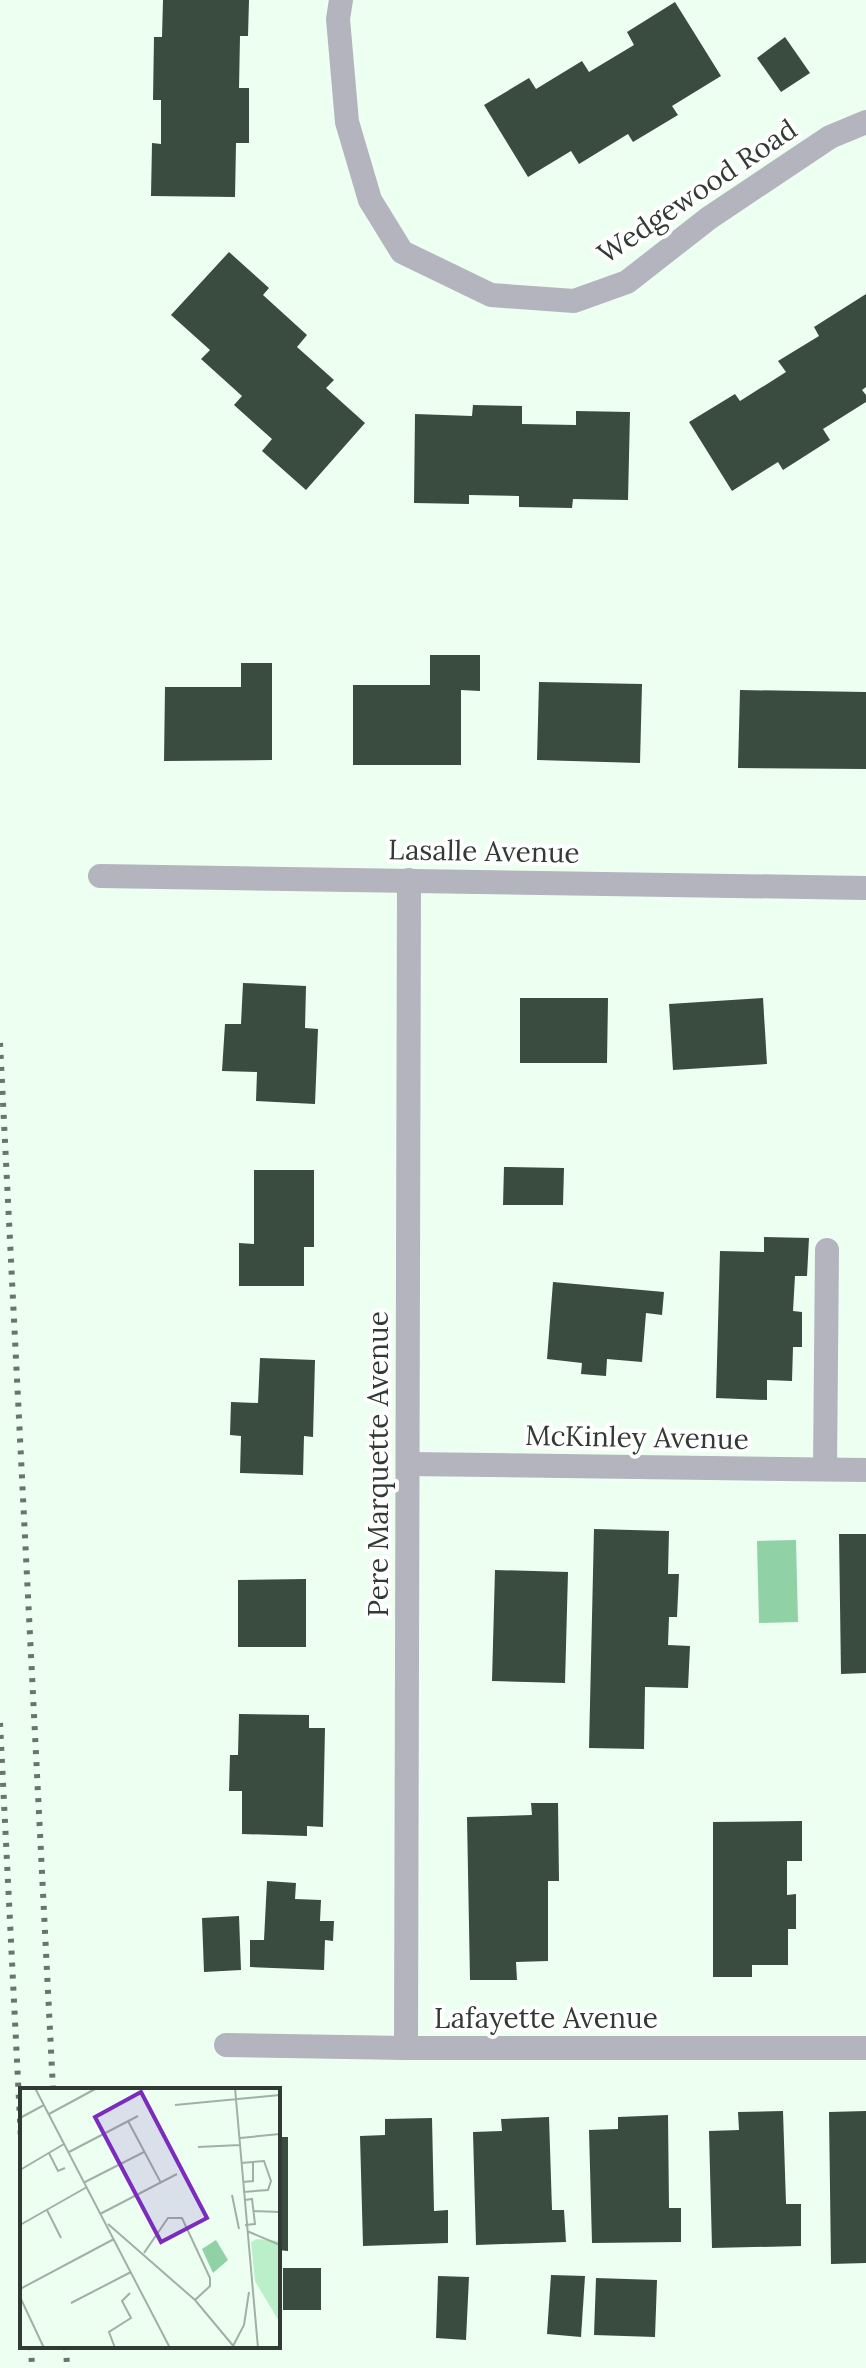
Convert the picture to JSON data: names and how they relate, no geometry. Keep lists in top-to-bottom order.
{
  "streets": {
    "street": [
      "Wedgewood Road",
      "Lasalle Avenue",
      "McKinley Avenue",
      "Pere Marquette Avenue",
      "Lafayette Avenue"
    ]
  },
  "crossings": [
    ["Lasalle Avenue", "Pere Marquette Avenue"],
    ["McKinley Avenue", "Pere Marquette Avenue"],
    ["Pere Marquette Avenue", "Lafayette Avenue"]
  ]
}
